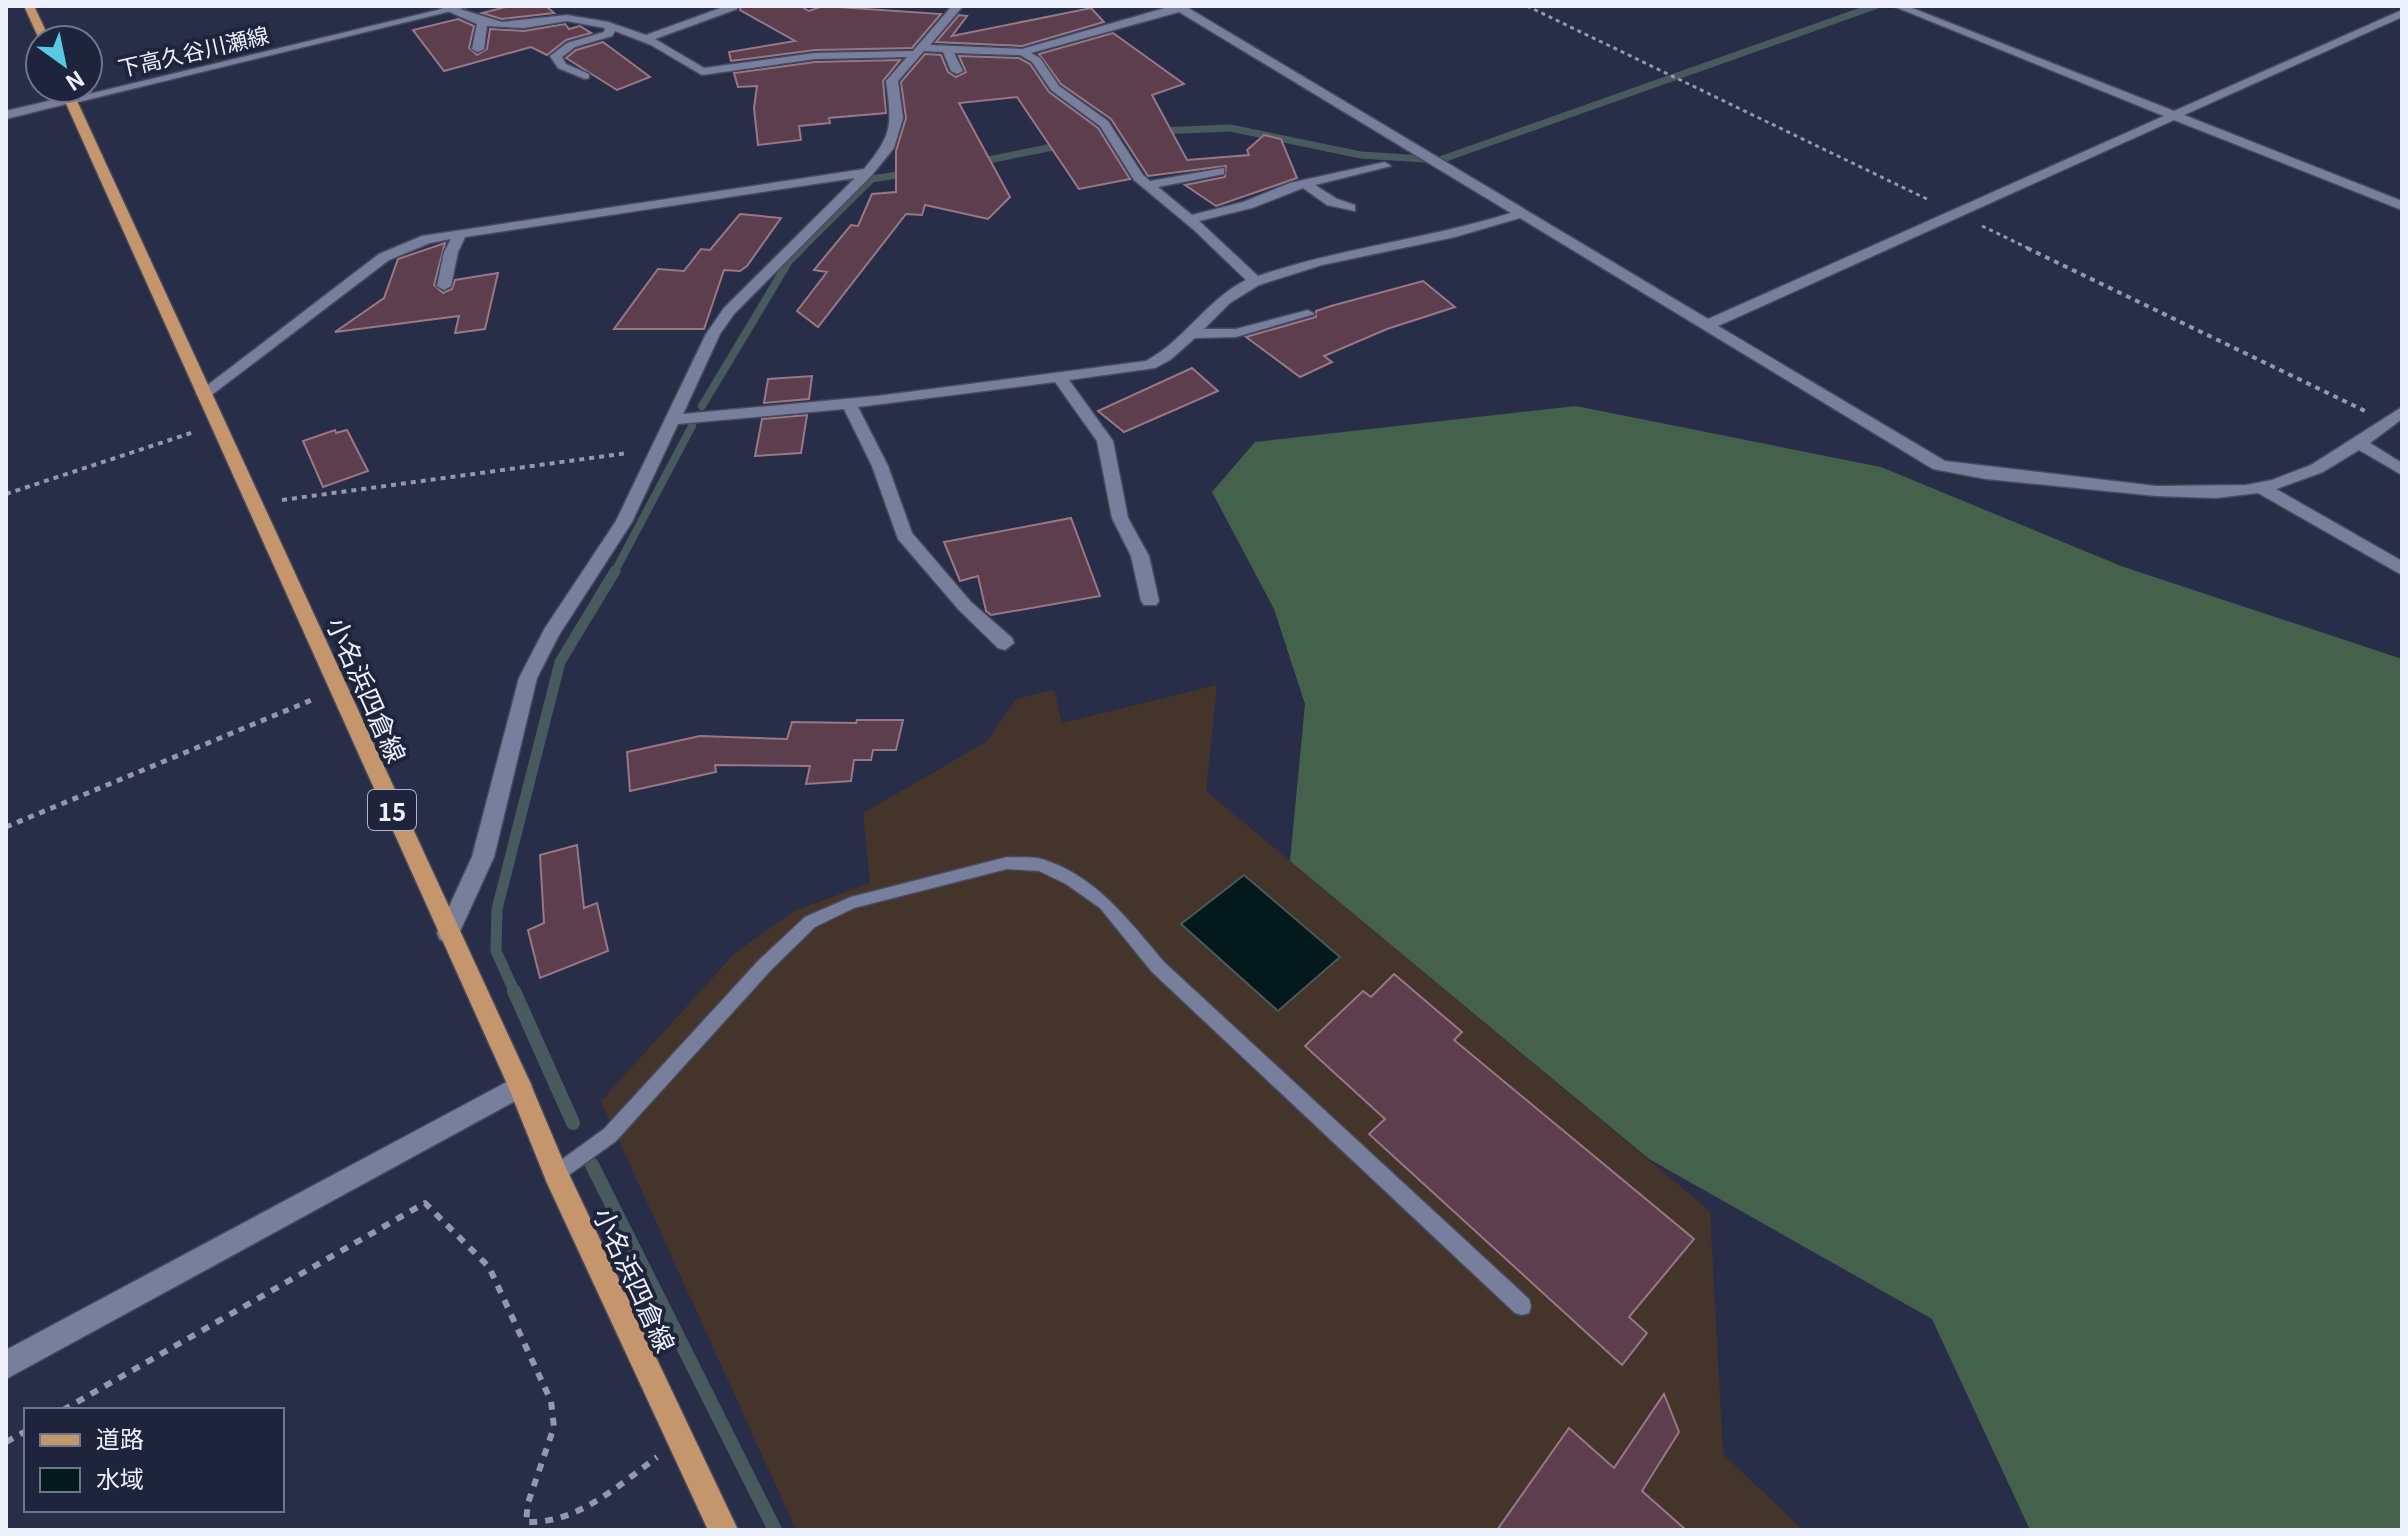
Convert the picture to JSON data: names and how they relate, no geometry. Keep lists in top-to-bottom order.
{
  "streets": {
    "main road": ["小名浜四倉線", "15"],
    "street": ["下高久谷川瀬線"]
  },
  "legend": ["道路", "水域"],
  "north": "bottom right"
}
